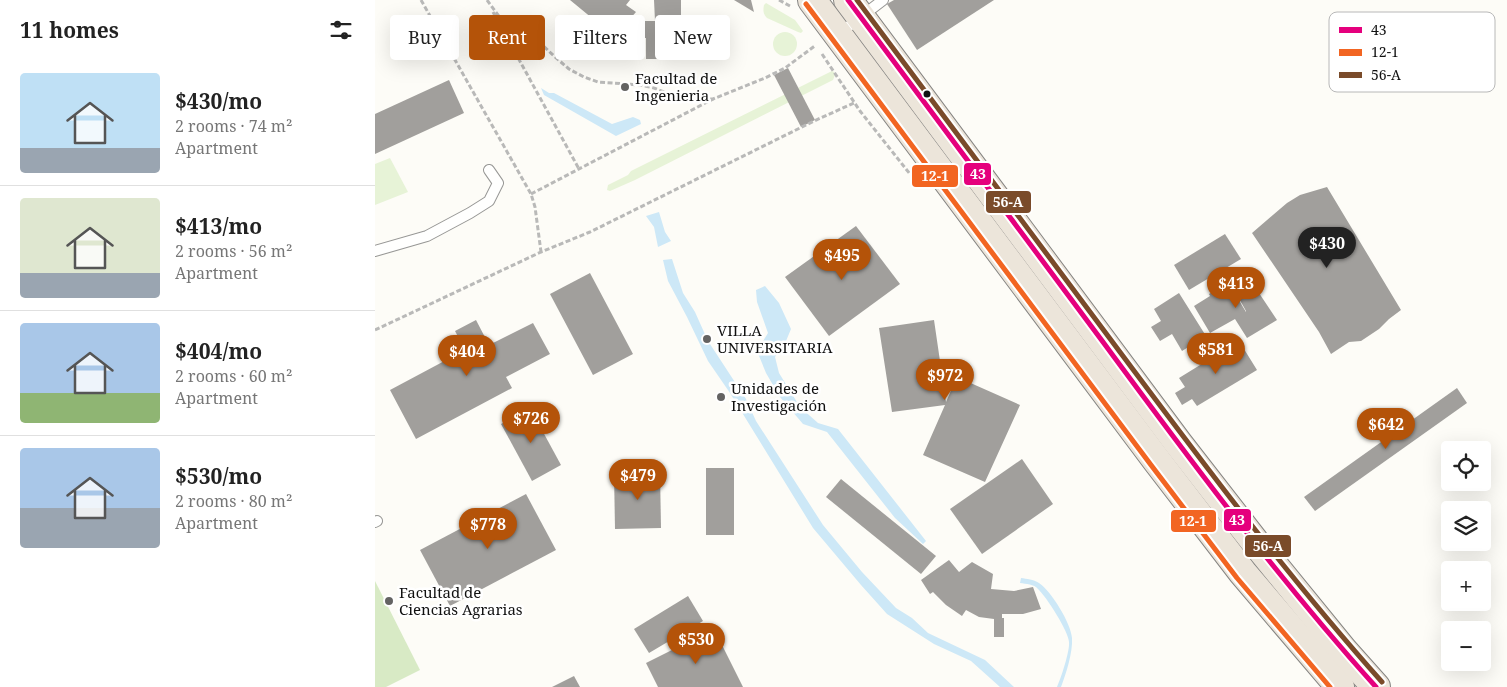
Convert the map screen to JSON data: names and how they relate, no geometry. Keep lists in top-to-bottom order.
{
  "places": [
    "Facultad de Ingenieria",
    "VILLA UNIVERSITARIA",
    "Unidades de Investigación",
    "Facultad de Ciencias Agrarias"
  ],
  "lines": ["transit line 43", "transit line 56-A", "transit line 12-1"],
  "legend": ["43", "12-1", "56-A"],
  "page": {
    "heading": "11 homes",
    "chip": [
      "Buy",
      "Rent",
      "Filters",
      "New"
    ],
    "list": [
      {
        "name": "$430/mo",
        "note": "2 rooms · 74 m² · Apartment"
      },
      {
        "name": "$413/mo",
        "note": "2 rooms · 56 m² · Apartment"
      },
      {
        "name": "$404/mo",
        "note": "2 rooms · 60 m² · Apartment"
      },
      {
        "name": "$530/mo",
        "note": "2 rooms · 80 m² · Apartment"
      }
    ],
    "price": [
      "$430",
      "$495",
      "$413",
      "$581",
      "$404",
      "$972",
      "$726",
      "$642",
      "$479",
      "$778",
      "$530"
    ],
    "map_buttons": ["+", "−"]
  }
}
